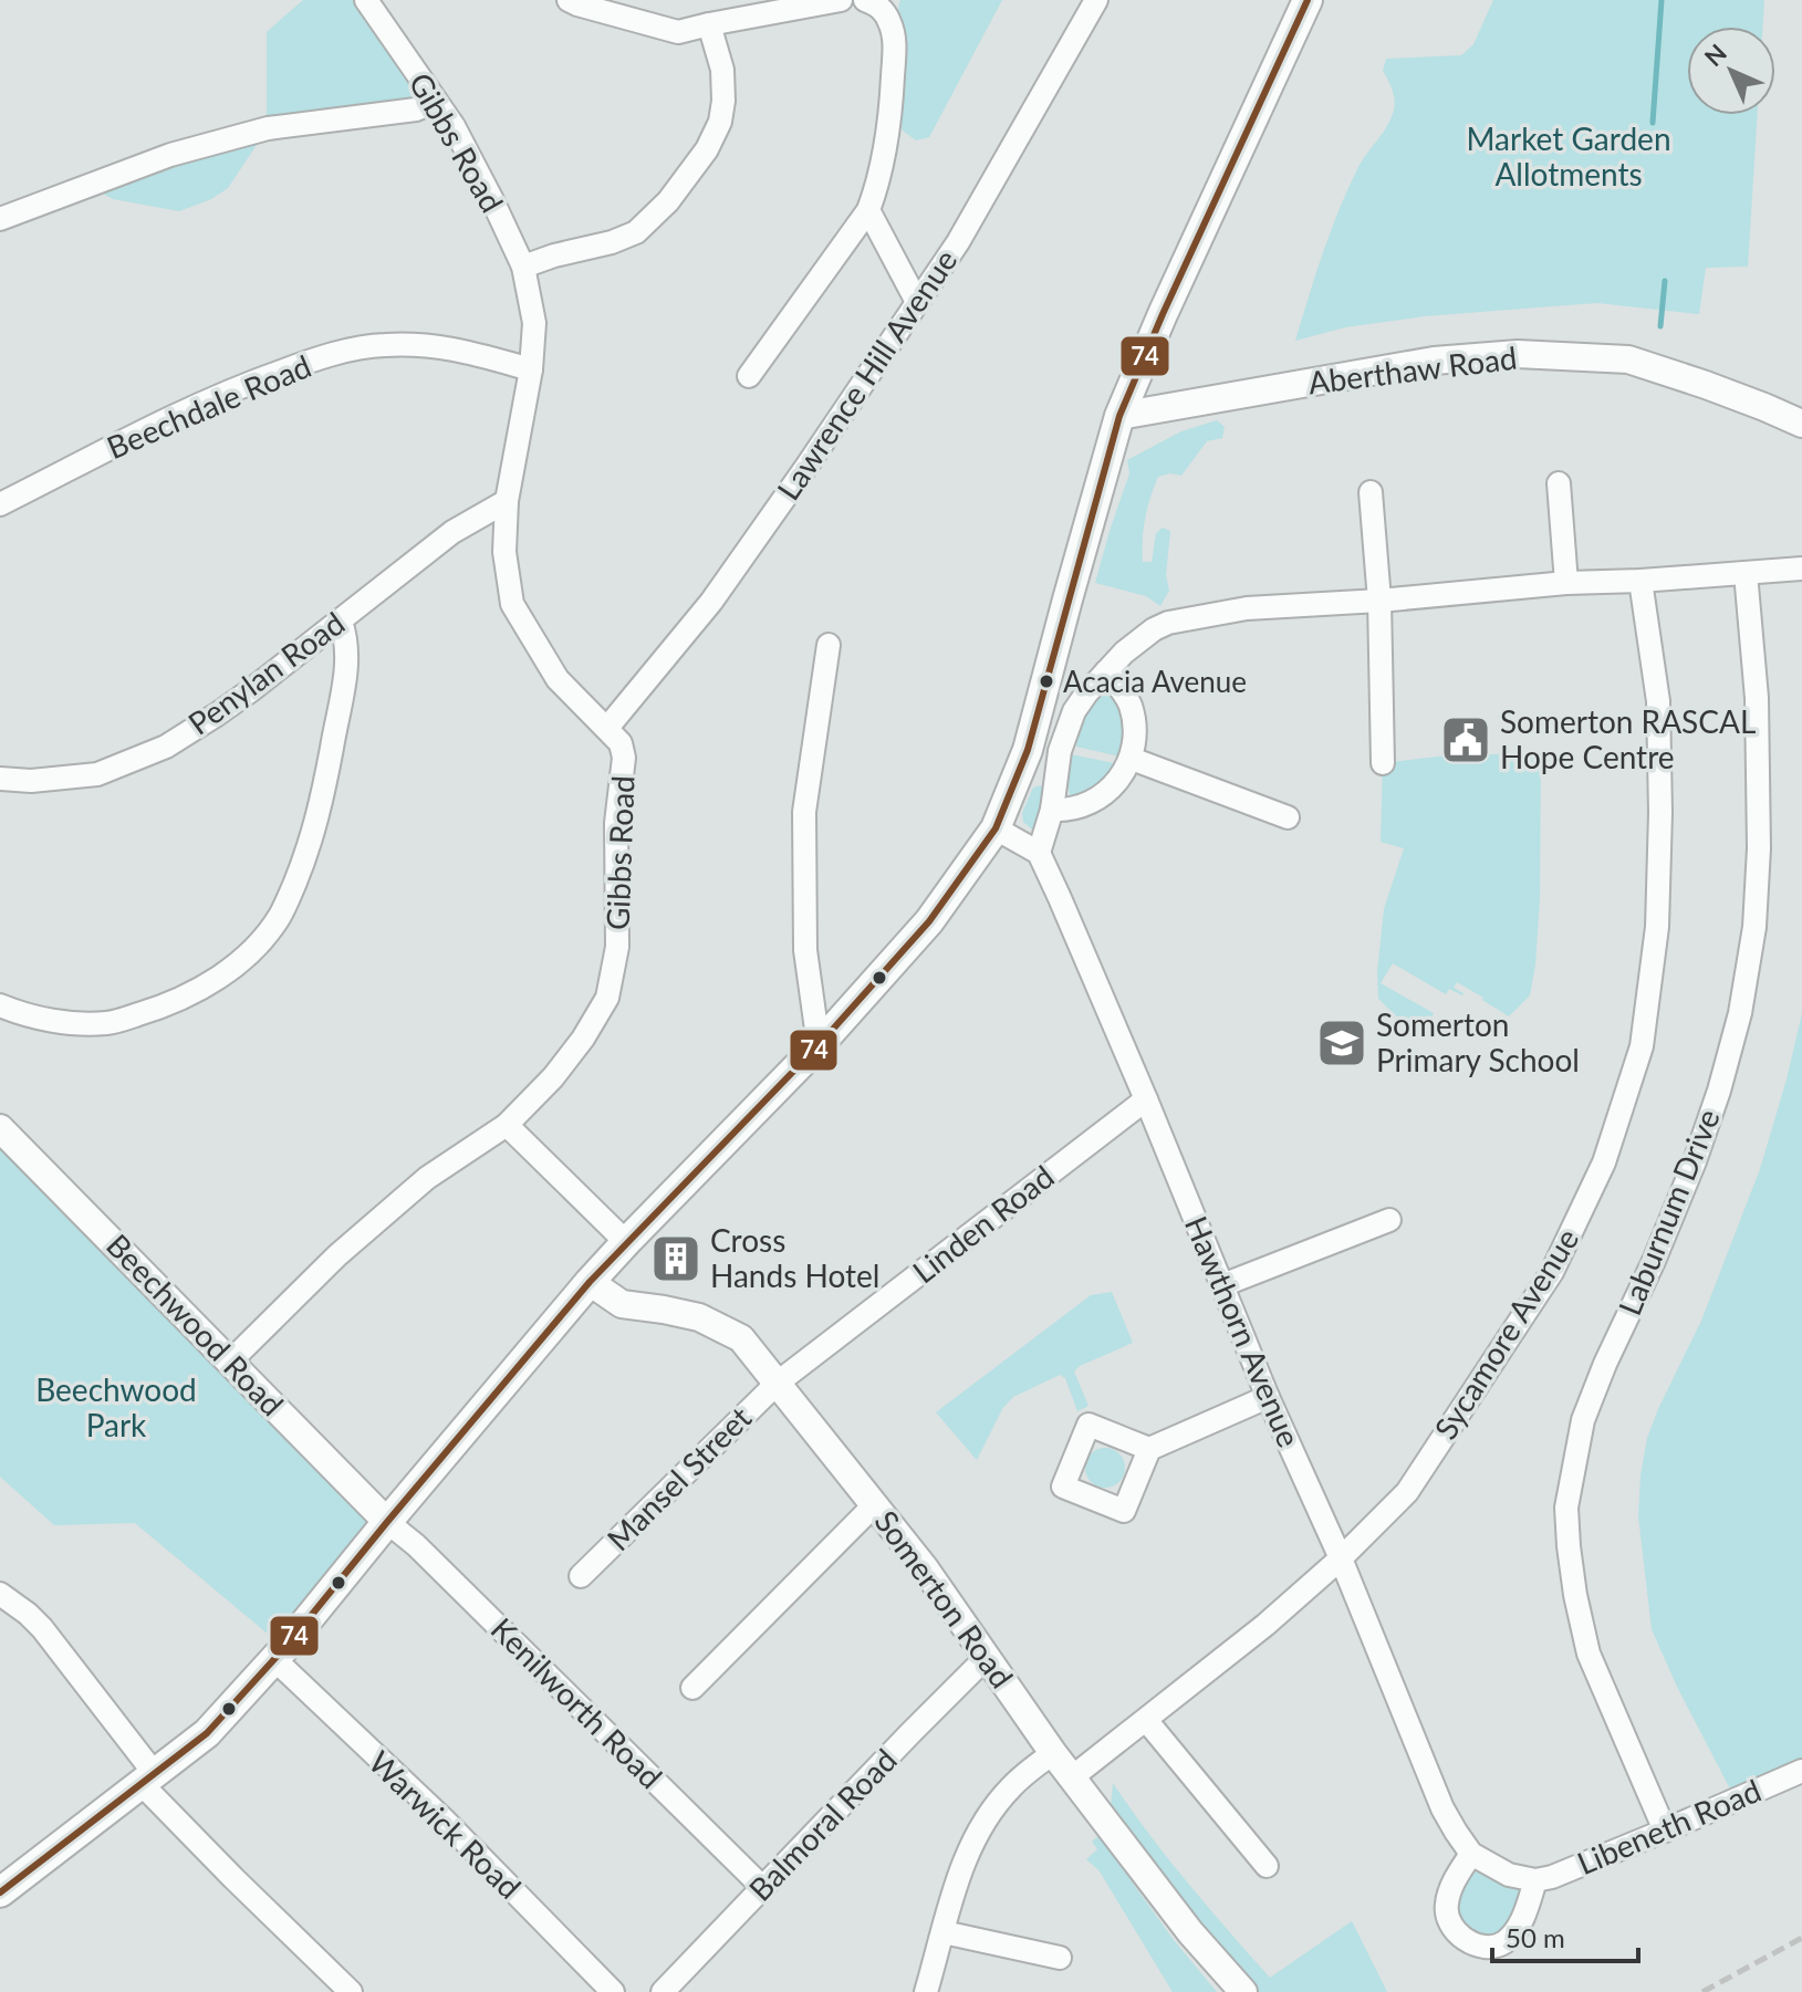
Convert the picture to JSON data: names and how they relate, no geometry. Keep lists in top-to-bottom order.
{
  "streets": {
    "street": [
      "Gibbs Road",
      "Aberthaw Road",
      "Lawrence Hill Avenue",
      "Beechdale Road",
      "Penylan Road",
      "Laburnum Drive",
      "Linden Road",
      "Beechwood Road",
      "Hawthorn Avenue",
      "Sycamore Avenue",
      "Mansel Street",
      "Somerton Road",
      "Kenilworth Road",
      "Warwick Road",
      "Balmoral Road",
      "Libeneth Road"
    ]
  },
  "crossings": [
    ["Gibbs Road", "Lawrence Hill Avenue"],
    ["Gibbs Road", "Beechdale Road"],
    ["Gibbs Road", "Penylan Road"],
    ["Gibbs Road", "Beechwood Road"],
    ["Laburnum Drive", "Libeneth Road"],
    ["Linden Road", "Hawthorn Avenue"],
    ["Linden Road", "Mansel Street"],
    ["Linden Road", "Somerton Road"],
    ["Beechwood Road", "Kenilworth Road"],
    ["Hawthorn Avenue", "Sycamore Avenue"],
    ["Hawthorn Avenue", "Libeneth Road"],
    ["Sycamore Avenue", "Somerton Road"],
    ["Mansel Street", "Somerton Road"],
    ["Somerton Road", "Balmoral Road"],
    ["Kenilworth Road", "Balmoral Road"]
  ],
  "parks": ["Market Garden Allotments", "Beechwood Park"],
  "places": {
    "other": ["Acacia Avenue"],
    "public building": ["Somerton RASCAL Hope Centre"],
    "school or university": ["Somerton Primary School"],
    "building": ["Cross Hands Hotel"]
  },
  "lines": ["transit line 74"],
  "scale_bar": "50 m",
  "north": "top left"
}
